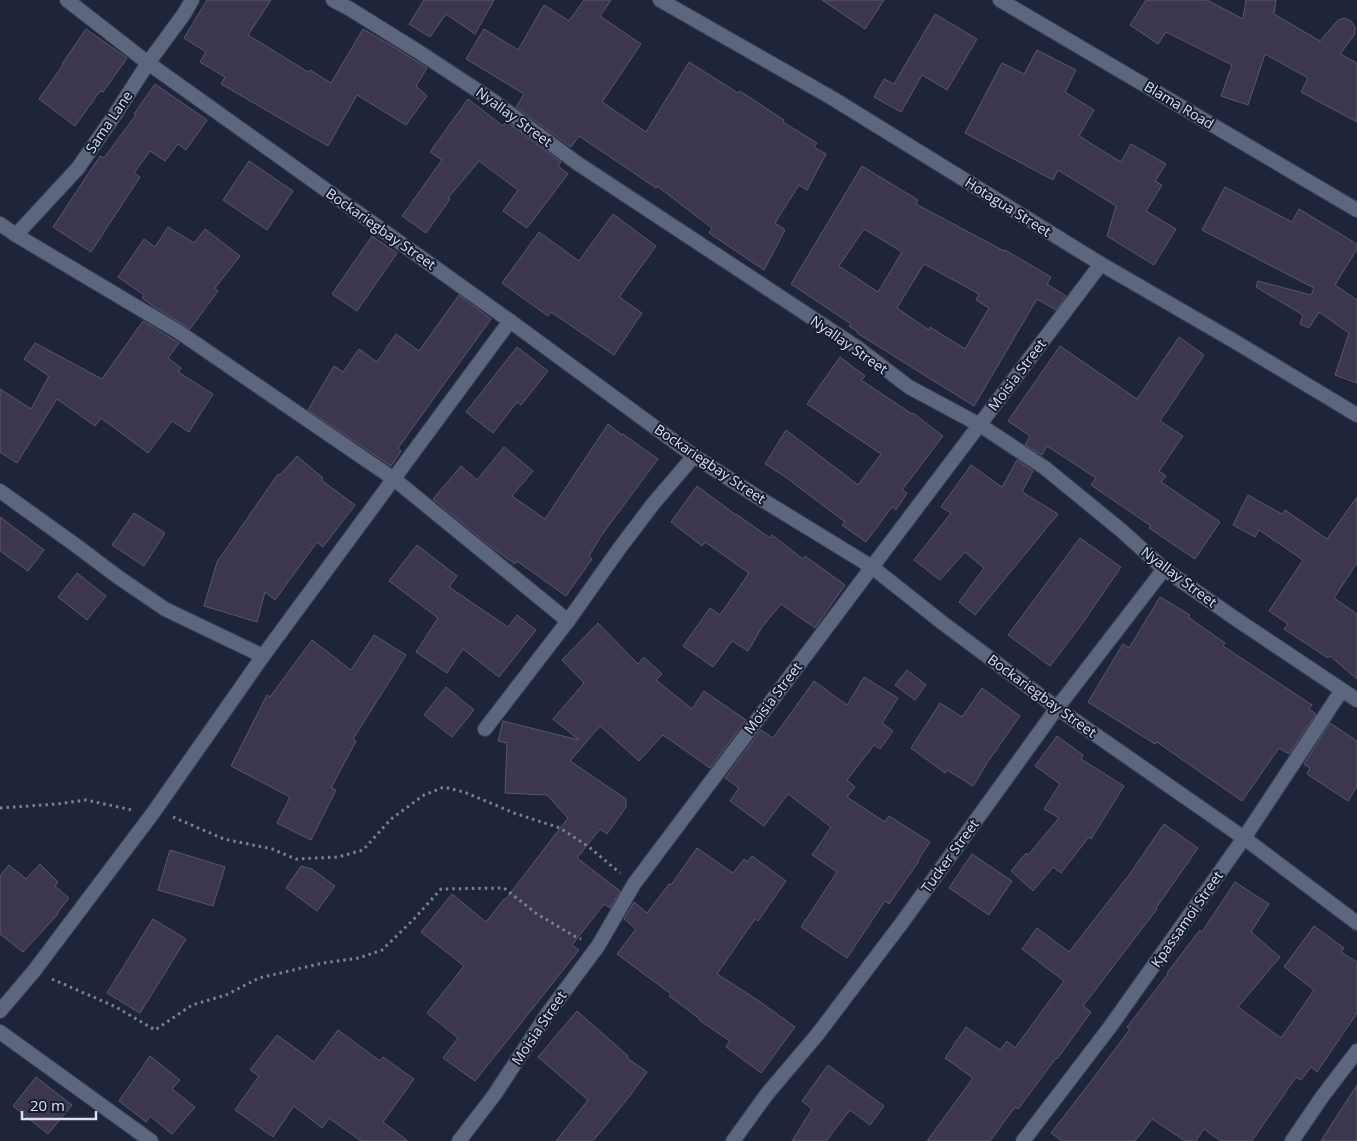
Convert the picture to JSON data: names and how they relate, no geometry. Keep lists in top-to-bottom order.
{
  "streets": {
    "street": [
      "Blama Road",
      "Nyallay Street",
      "Sama Lane",
      "Hotagua Street",
      "Bockariegbay Street",
      "Moisia Street",
      "Tucker Street",
      "Kpassamoi Street"
    ]
  },
  "crossings": [
    ["Nyallay Street", "Moisia Street"],
    ["Nyallay Street", "Tucker Street"],
    ["Nyallay Street", "Kpassamoi Street"],
    ["Sama Lane", "Bockariegbay Street"],
    ["Hotagua Street", "Moisia Street"],
    ["Bockariegbay Street", "Moisia Street"],
    ["Bockariegbay Street", "Tucker Street"],
    ["Bockariegbay Street", "Kpassamoi Street"]
  ],
  "scale_bar": "20 m"
}
